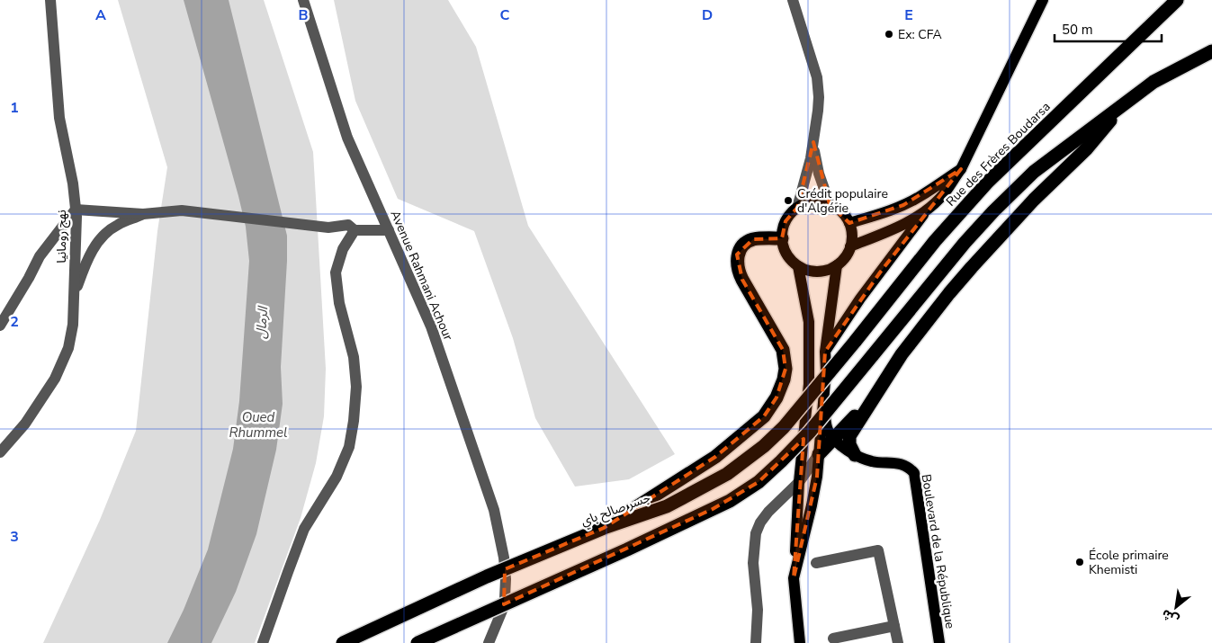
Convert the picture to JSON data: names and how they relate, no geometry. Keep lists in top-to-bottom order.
{
  "streets": {
    "highway": ["Rue des Frères Boudarsa", "جسر صالح باي"],
    "main road": ["Boulevard de la République"],
    "street": ["نهج رومانيا", "Avenue Rahmani Achour"]
  },
  "crossings": [
    ["Rue des Frères Boudarsa", "جسر صالح باي"]
  ],
  "water": ["الرمال", "Oued Rhummel"],
  "places": ["Ex: CFA", "Crédit populaire d'Algérie", "École primaire Khemisti"],
  "scale_bar": "50 m",
  "north": "bottom left",
  "grid": {
    "columns": [
      "A",
      "B",
      "C",
      "D",
      "E"
    ],
    "rows": ["1", "2", "3"]
  }
}
